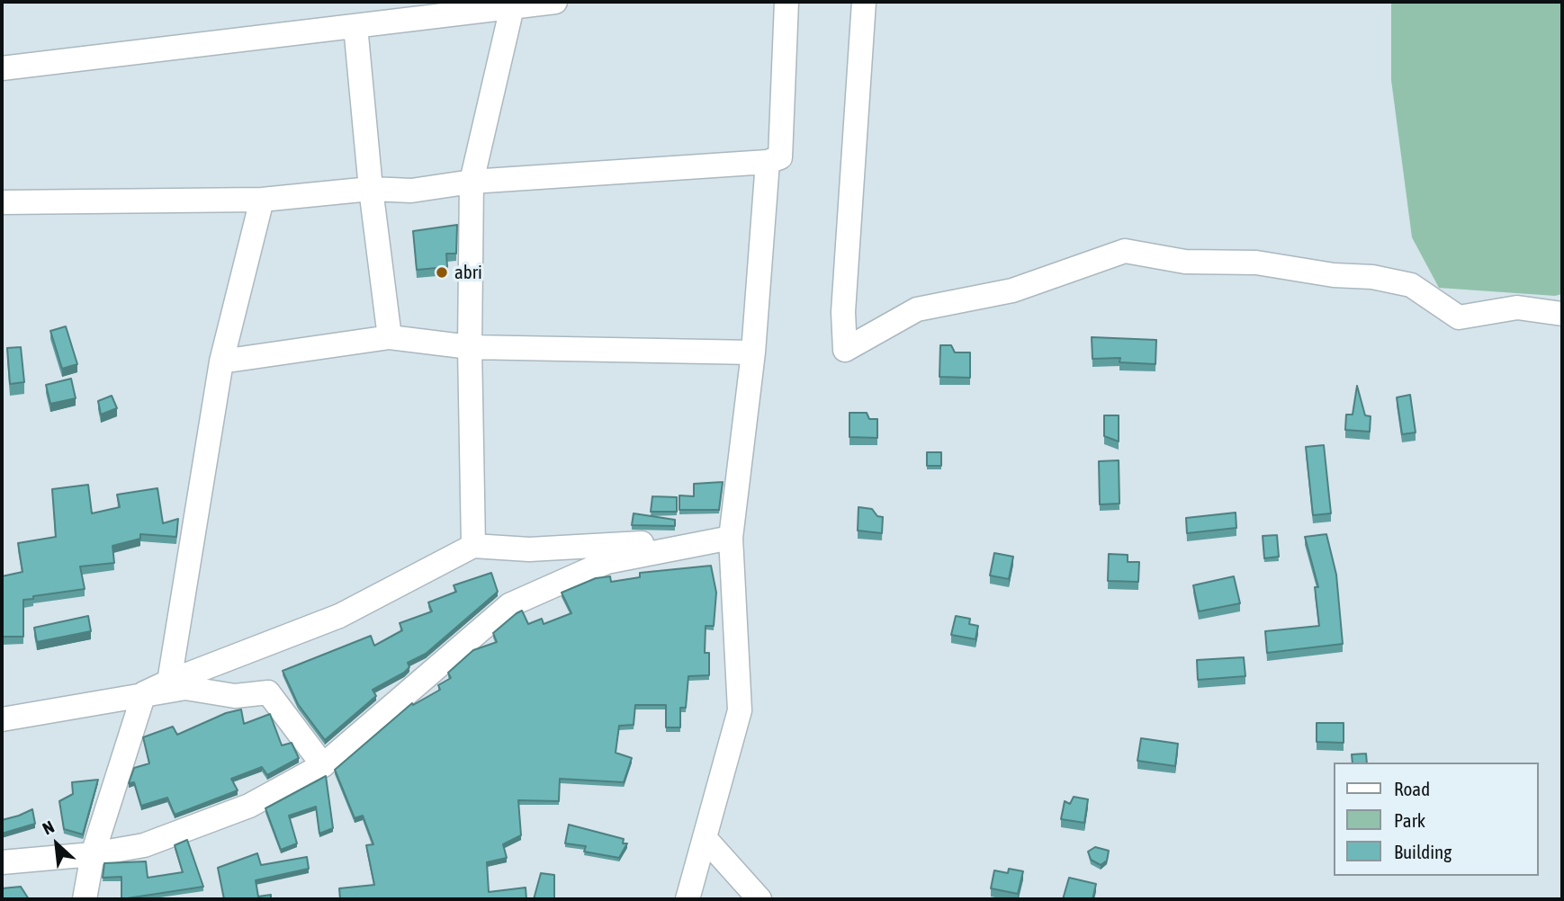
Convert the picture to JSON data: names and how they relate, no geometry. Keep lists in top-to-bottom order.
{
  "places": ["abri"],
  "legend": ["Road", "Park", "Building"],
  "north": "top left"
}
